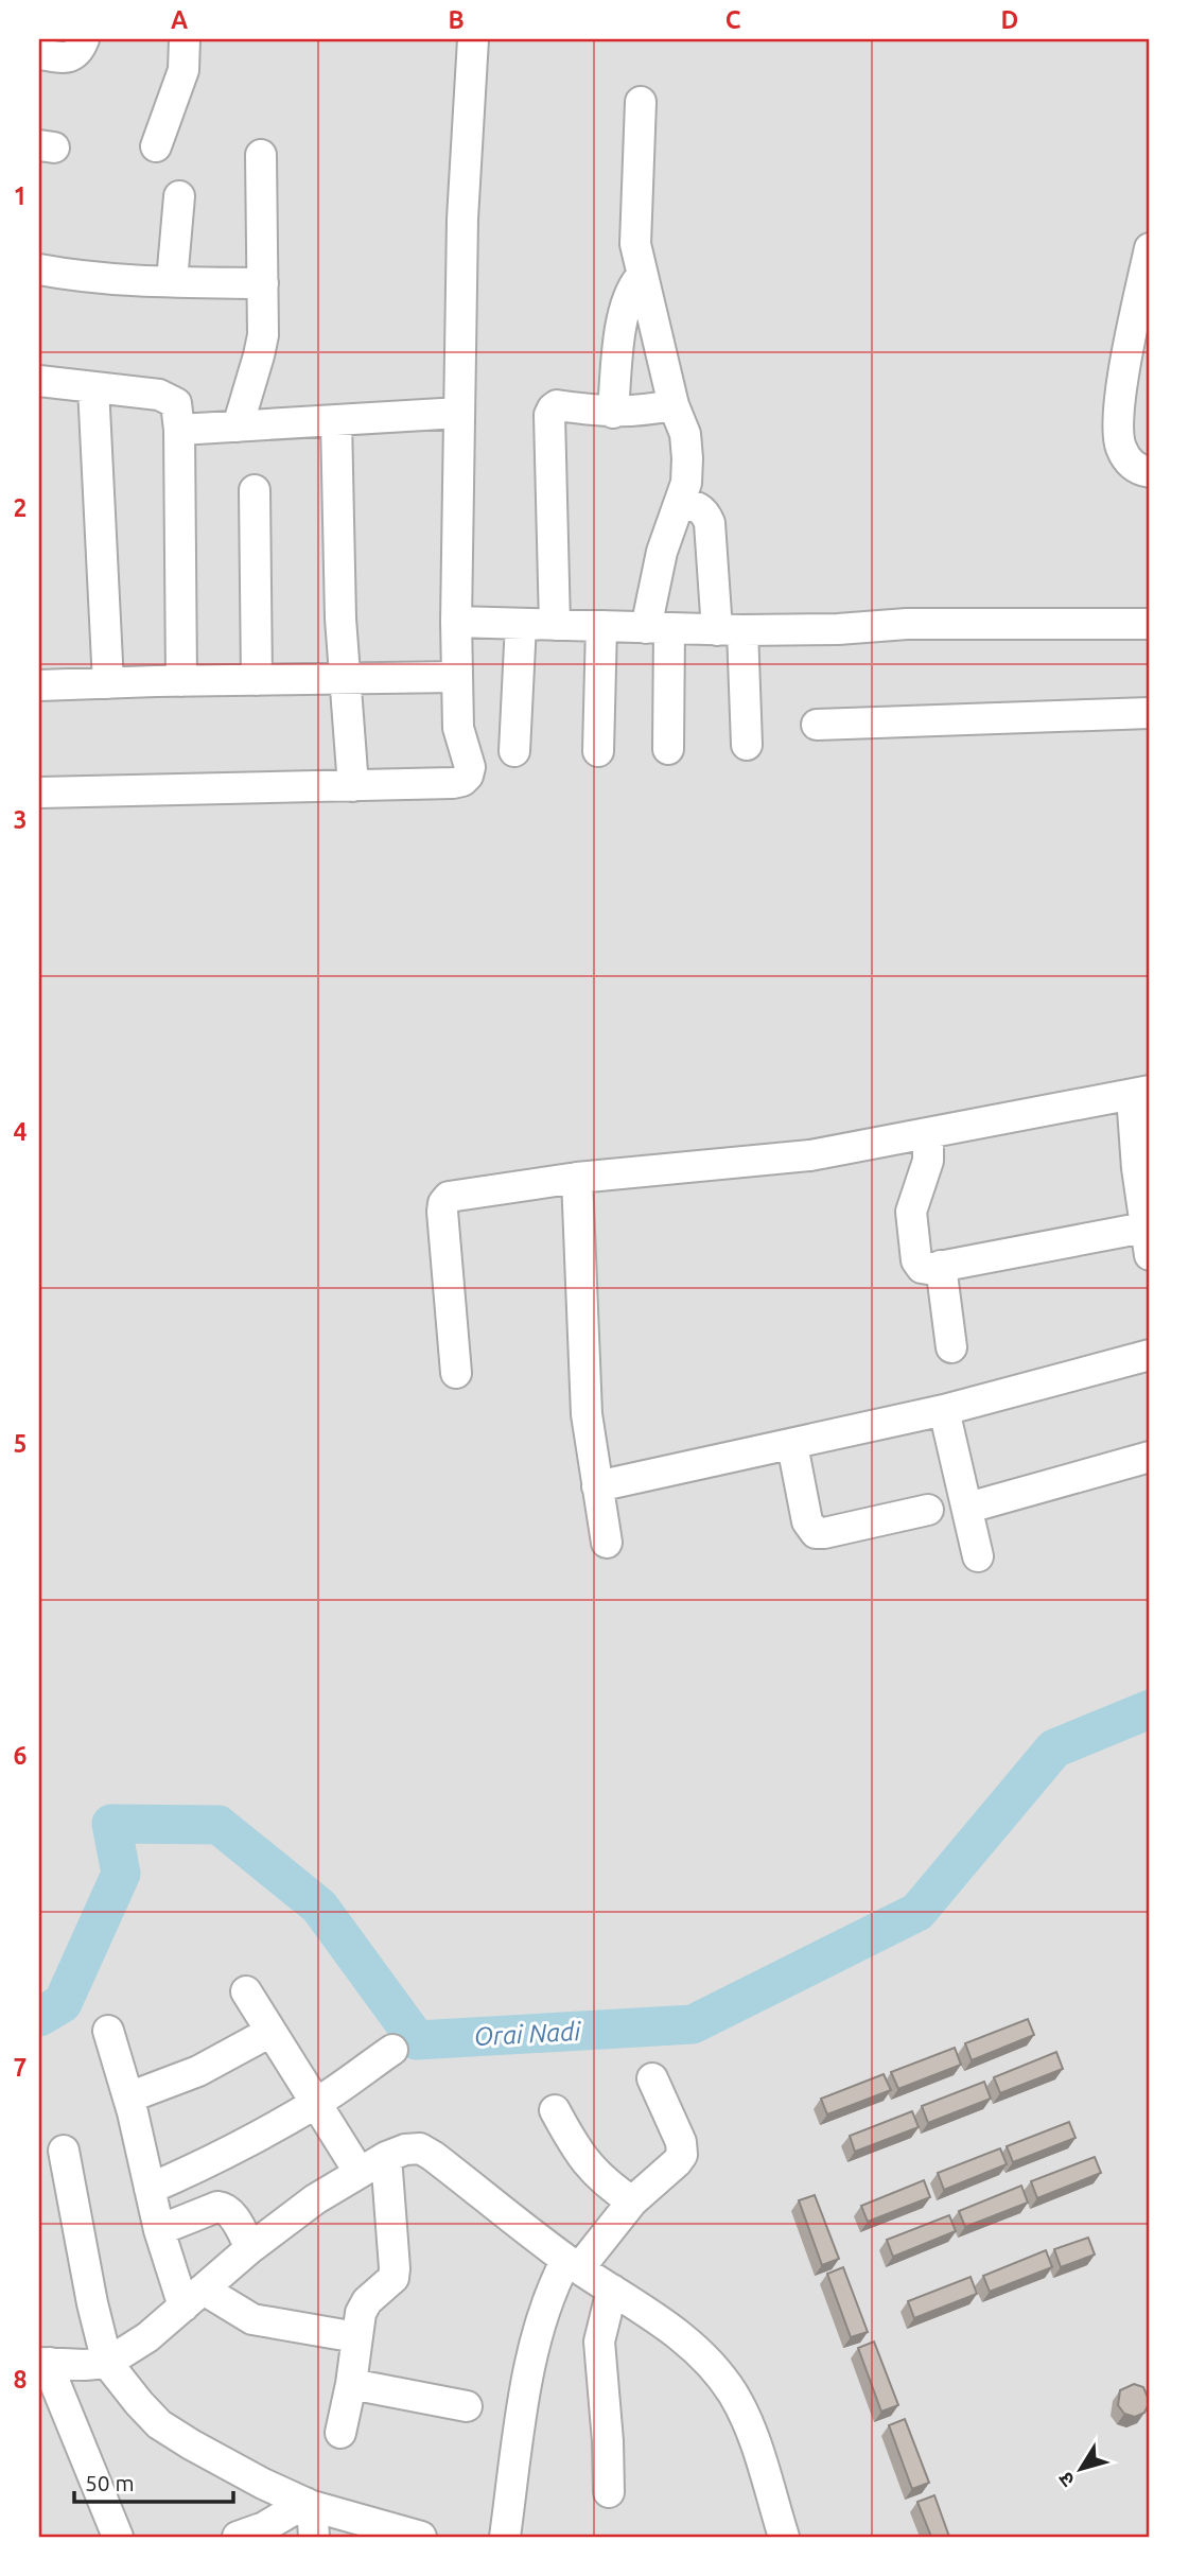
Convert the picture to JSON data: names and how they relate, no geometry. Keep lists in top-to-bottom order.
{
  "water": ["Orai Nadi"],
  "scale_bar": "50 m",
  "north": "bottom left",
  "grid": {
    "columns": [
      "A",
      "B",
      "C",
      "D"
    ],
    "rows": [
      "1",
      "2",
      "3",
      "4",
      "5",
      "6",
      "7",
      "8"
    ]
  }
}
